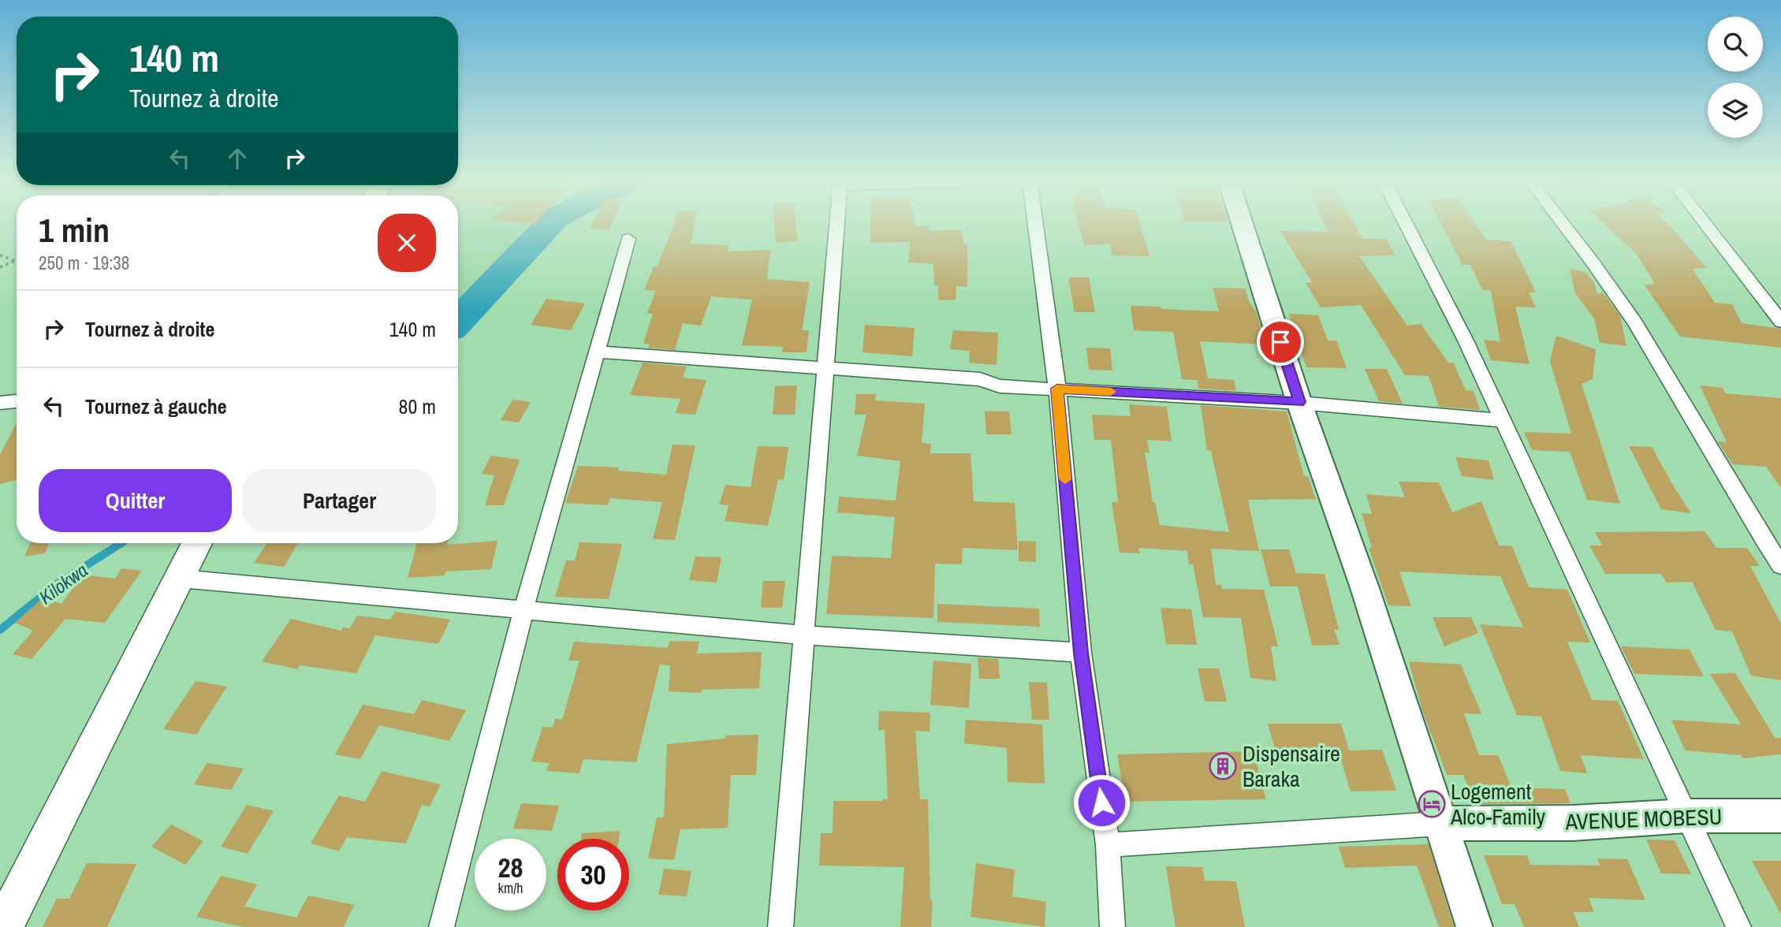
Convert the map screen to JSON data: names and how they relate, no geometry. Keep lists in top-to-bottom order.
{
  "streets": {
    "street": ["AVENUE MOBESU"]
  },
  "water": ["Kilokwa"],
  "places": {
    "building": ["Dispensaire Baraka"],
    "hotel": ["Logement Alco-Family"]
  },
  "page": {
    "turn": ["140 m", "Tournez à droite"],
    "heading": ["1 min", "250 m · 19:38"],
    "list": [
      {
        "name": "Tournez à droite",
        "value": "140 m"
      },
      {
        "name": "Tournez à gauche",
        "value": "80 m"
      }
    ],
    "buttons": ["Quitter", "Partager"],
    "speed": "28 km/h",
    "limit": "30"
  }
}
